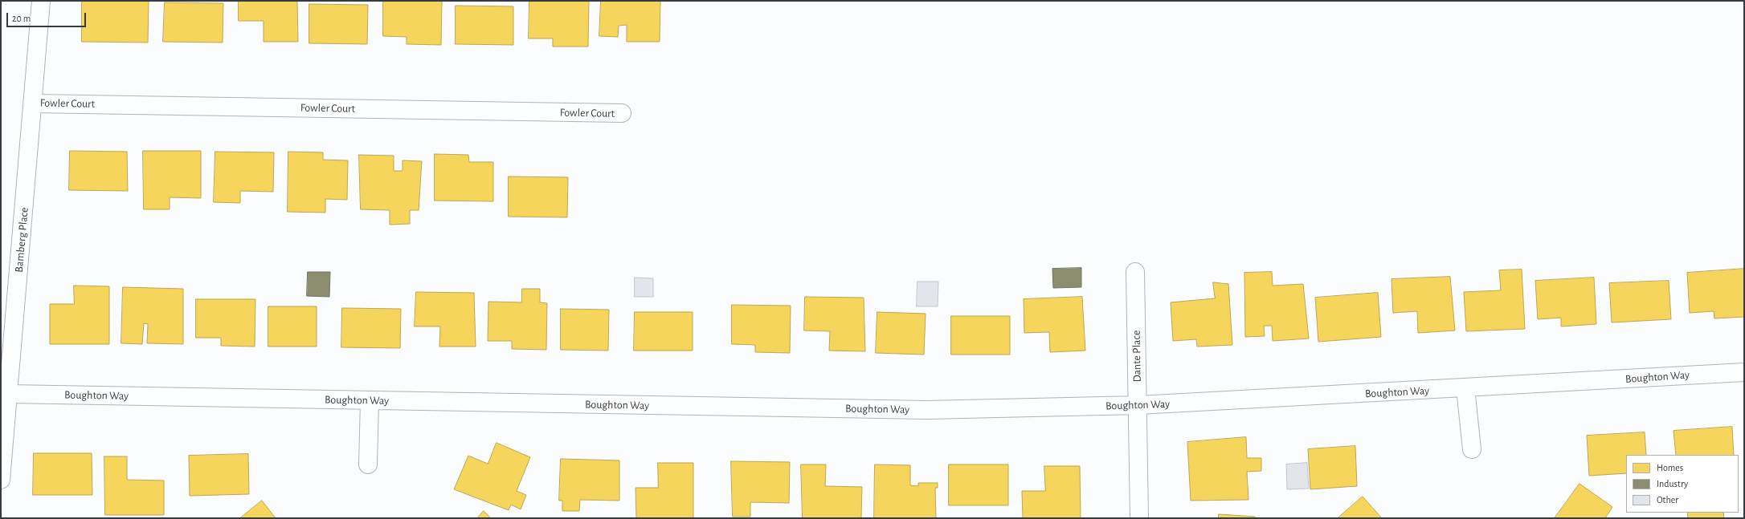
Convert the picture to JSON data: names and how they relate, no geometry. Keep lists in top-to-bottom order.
{
  "streets": {
    "street": [
      "Fowler Court",
      "Bamberg Place",
      "Dante Place",
      "Boughton Way"
    ]
  },
  "crossings": [
    ["Fowler Court", "Bamberg Place"],
    ["Bamberg Place", "Boughton Way"],
    ["Dante Place", "Boughton Way"]
  ],
  "legend": ["Homes", "Industry", "Other"],
  "scale_bar": "20 m"
}
